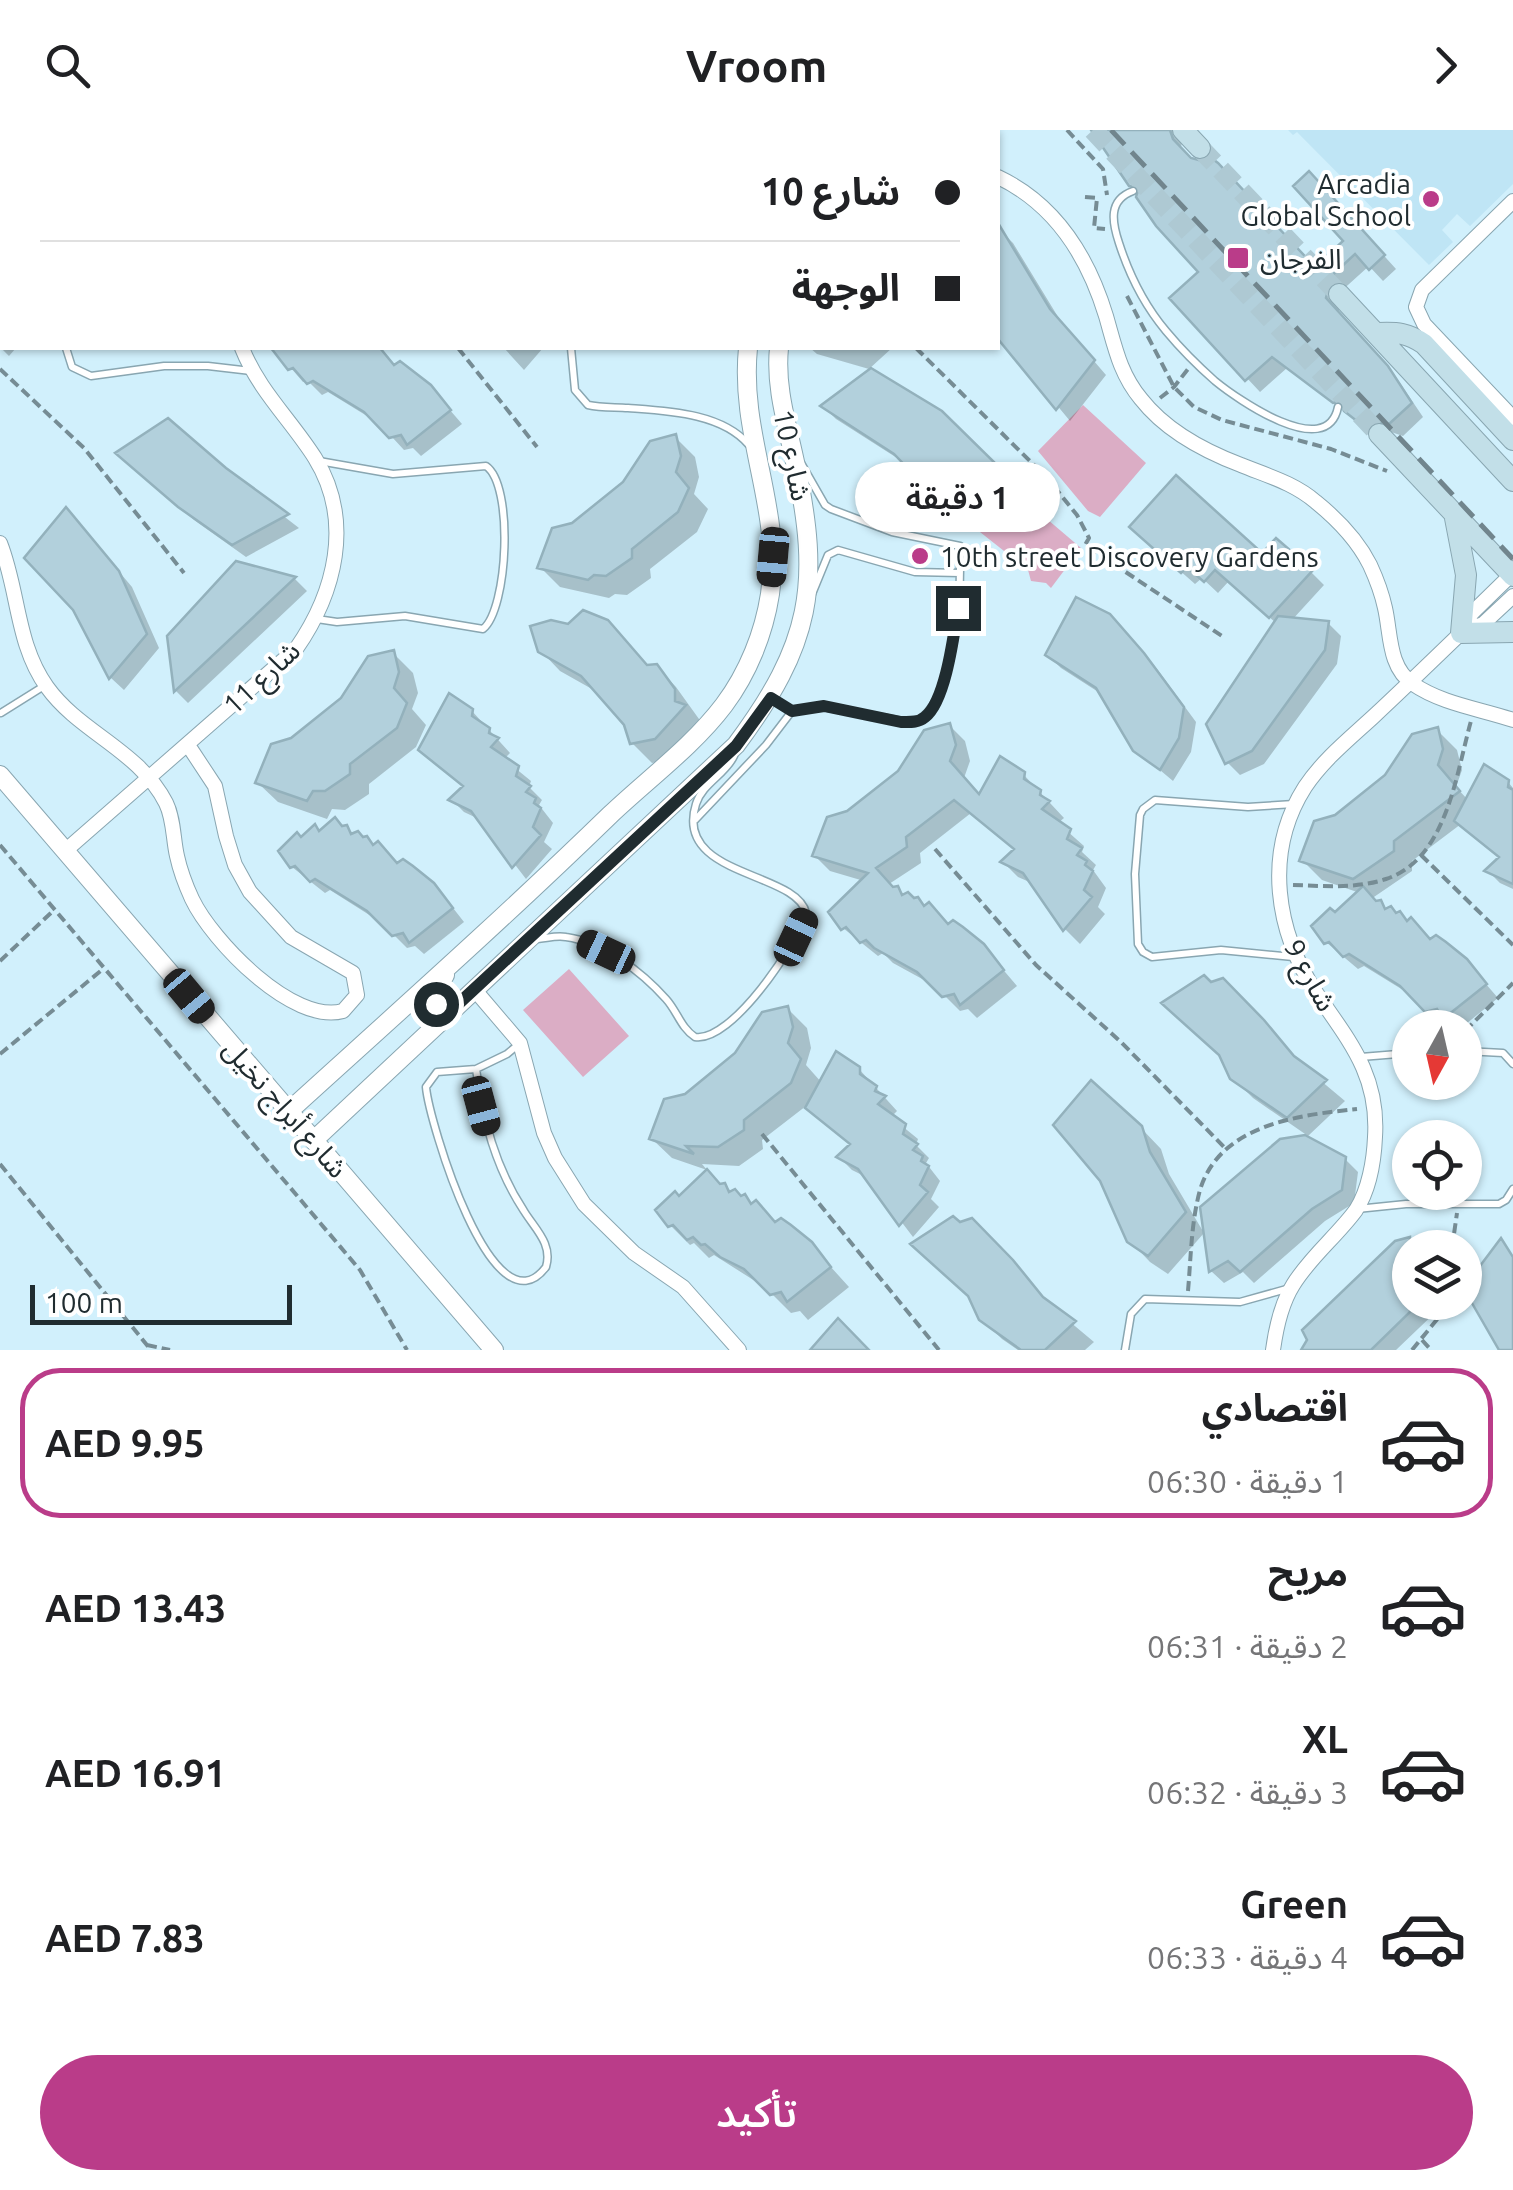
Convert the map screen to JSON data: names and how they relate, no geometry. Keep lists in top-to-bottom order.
{
  "streets": {
    "street": [
      "شارع 10",
      "شارع 11",
      "شارع 9",
      "شارع أبراج نخيل"
    ]
  },
  "crossings": [
    ["شارع 10", "شارع أبراج نخيل"],
    ["شارع 11", "شارع أبراج نخيل"]
  ],
  "places": {
    "other": ["Arcadia Global School", "10th street Discovery Gardens"],
    "transit": ["الفرجان"]
  },
  "scale_bar": "100 m",
  "north": "bottom",
  "page": {
    "header": "Vroom",
    "banner": ["شارع 10", "الوجهة"],
    "bubble": "1 دقيقة",
    "scale": "100 m",
    "list": [
      {
        "name": "اقتصادي",
        "note": "1 دقيقة · 06:30",
        "value": "AED 9.95"
      },
      {
        "name": "مريح",
        "note": "2 دقيقة · 06:31",
        "value": "AED 13.43"
      },
      {
        "name": "XL",
        "note": "3 دقيقة · 06:32",
        "value": "AED 16.91"
      },
      {
        "name": "Green",
        "note": "4 دقيقة · 06:33",
        "value": "AED 7.83"
      }
    ],
    "buttons": "تأكيد"
  }
}
